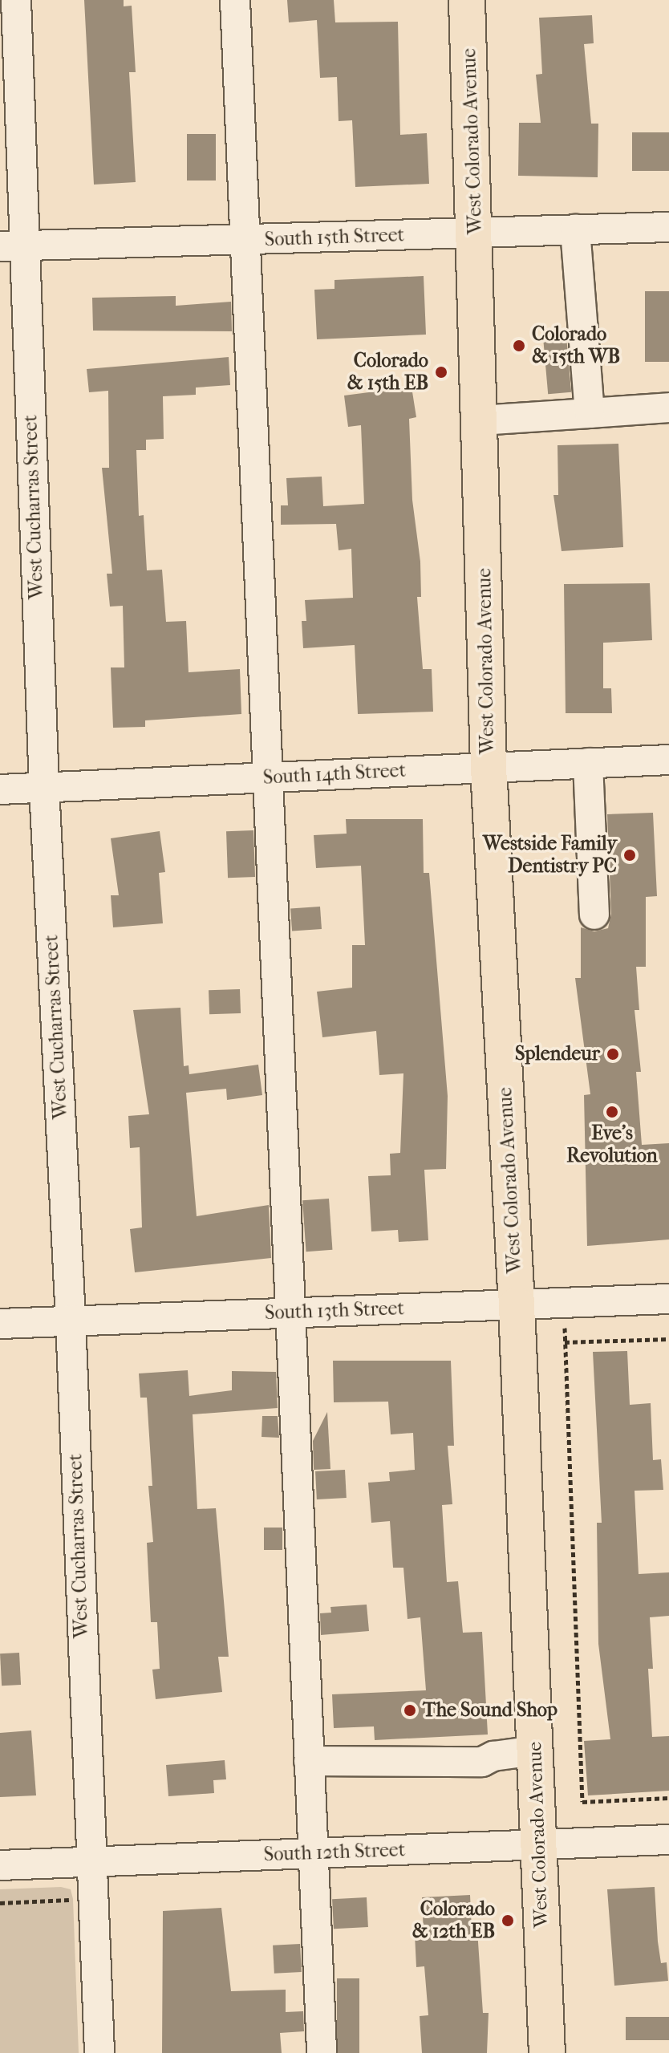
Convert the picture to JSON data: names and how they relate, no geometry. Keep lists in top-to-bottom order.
{
  "streets": {
    "main road": ["West Colorado Avenue"],
    "street": [
      "South 15th Street",
      "West Cucharras Street",
      "South 14th Street",
      "South 13th Street",
      "South 12th Street"
    ]
  },
  "crossings": [
    ["West Colorado Avenue", "South 15th Street"],
    ["West Colorado Avenue", "South 14th Street"],
    ["West Colorado Avenue", "South 13th Street"],
    ["West Colorado Avenue", "South 12th Street"],
    ["South 15th Street", "West Cucharras Street"],
    ["West Cucharras Street", "South 14th Street"],
    ["West Cucharras Street", "South 13th Street"],
    ["West Cucharras Street", "South 12th Street"]
  ],
  "places": [
    "Colorado & 15th WB",
    "Colorado & 15th EB",
    "Westside Family Dentistry PC",
    "Splendeur",
    "Eve's Revolution",
    "The Sound Shop",
    "Colorado & 12th EB"
  ]
}
